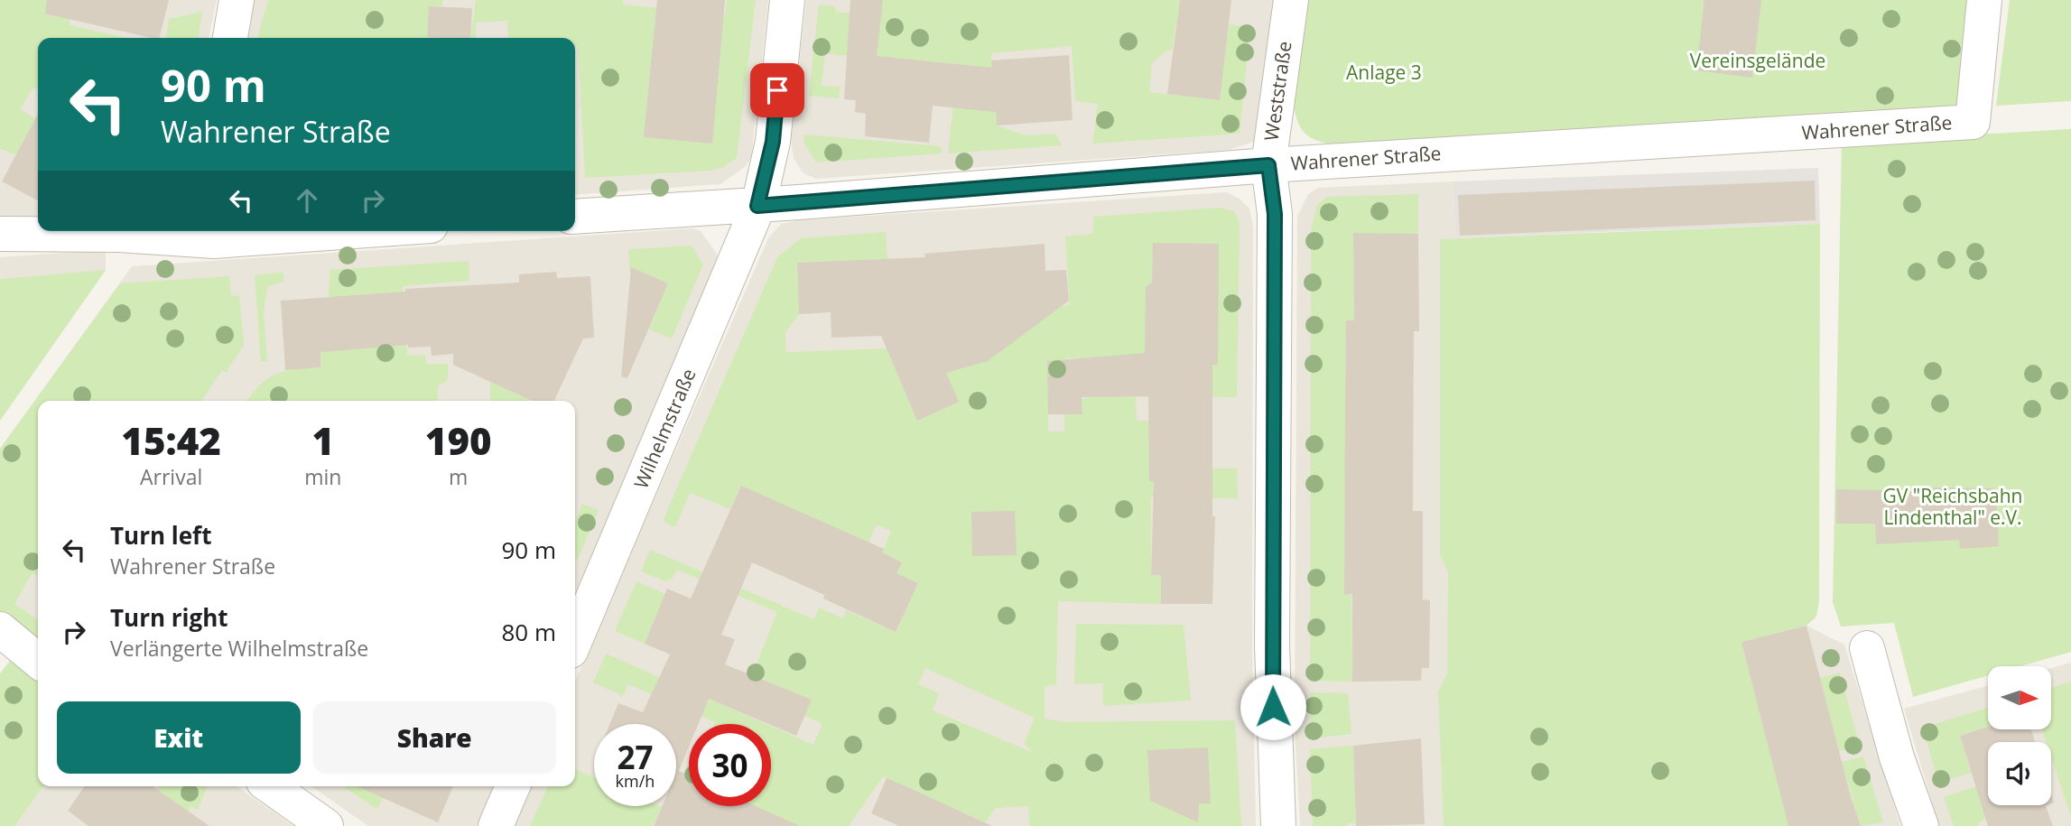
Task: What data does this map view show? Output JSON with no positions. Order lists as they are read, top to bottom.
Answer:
{
  "streets": {
    "street": ["Weststraße", "Wahrener Straße", "Wilhelmstraße"]
  },
  "crossings": [
    ["Weststraße", "Wahrener Straße"],
    ["Wahrener Straße", "Wilhelmstraße"]
  ],
  "parks": ["Vereinsgelände", "Anlage 3", "GV \"Reichsbahn Lindenthal\" e.V."],
  "north": "right",
  "page": {
    "turn": ["90 m", "Wahrener Straße"],
    "eta": [
      "15:42",
      "Arrival",
      "1",
      "min",
      "190",
      "m"
    ],
    "list": [
      {
        "name": "Turn left",
        "note": "Wahrener Straße",
        "value": "90 m"
      },
      {
        "name": "Turn right",
        "note": "Verlängerte Wilhelmstraße",
        "value": "80 m"
      }
    ],
    "buttons": ["Exit", "Share"],
    "speed": "27 km/h",
    "limit": "30"
  }
}
